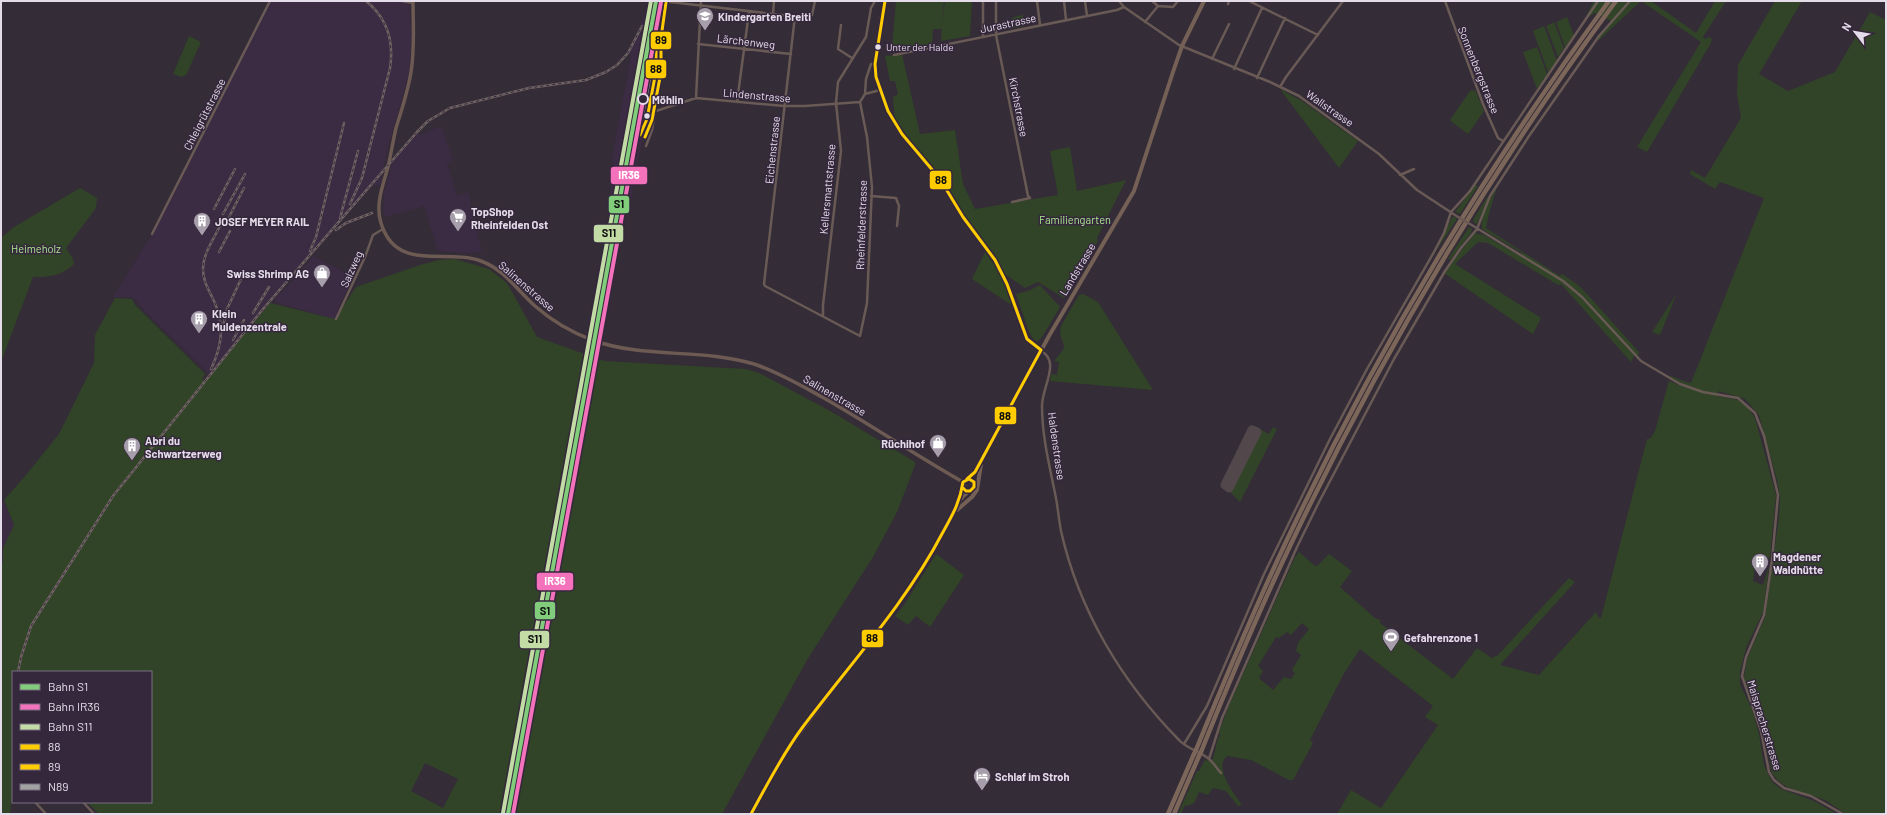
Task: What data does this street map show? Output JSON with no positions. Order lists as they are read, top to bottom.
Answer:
{
  "streets": {
    "main road": ["Landstrasse"],
    "street": [
      "Jurastrasse",
      "Lärchenweg",
      "Sonnenbergstrasse",
      "Lindenstrasse",
      "Kirchstrasse",
      "Wallstrasse",
      "Chleigrütstrasse",
      "Eichenstrasse",
      "Kellersmattstrasse",
      "Rheinfelderstrasse",
      "Salzweg",
      "Salinenstrasse",
      "Haldenstrasse",
      "Maispracherstrasse"
    ]
  },
  "crossings": [
    ["Jurastrasse", "Kirchstrasse"],
    ["Jurastrasse", "Wallstrasse"],
    ["Lärchenweg", "Eichenstrasse"],
    ["Lindenstrasse", "Eichenstrasse"],
    ["Lindenstrasse", "Kellersmattstrasse"],
    ["Lindenstrasse", "Rheinfelderstrasse"],
    ["Wallstrasse", "Landstrasse"],
    ["Wallstrasse", "Maispracherstrasse"],
    ["Eichenstrasse", "Kellersmattstrasse"],
    ["Eichenstrasse", "Rheinfelderstrasse"],
    ["Kellersmattstrasse", "Rheinfelderstrasse"],
    ["Salzweg", "Salinenstrasse"],
    ["Landstrasse", "Salinenstrasse"],
    ["Landstrasse", "Haldenstrasse"]
  ],
  "parks": ["Familiengarten", "Heimeholz"],
  "places": {
    "school or university": ["Kindergarten Breiti"],
    "other": ["Unter der Halde", "Möhlin"],
    "supermarket": ["TopShop Rheinfelden Ost"],
    "building": [
      "JOSEF MEYER RAIL",
      "Klein Muldenzentrale",
      "Abri du Schwartzerweg",
      "Magdener Waldhütte"
    ],
    "shop": ["Swiss Shrimp AG", "Rüchihof"],
    "sports": ["Gefahrenzone 1"],
    "hotel": ["Schlaf im Stroh"]
  },
  "lines": [
    "rail line S1",
    "rail line S11",
    "transit line 88",
    "transit line N89",
    "rail line IR36",
    "transit line 89"
  ],
  "legend": [
    "Bahn S1",
    "Bahn IR36",
    "Bahn S11",
    "88",
    "89",
    "N89"
  ],
  "north": "top left"
}
